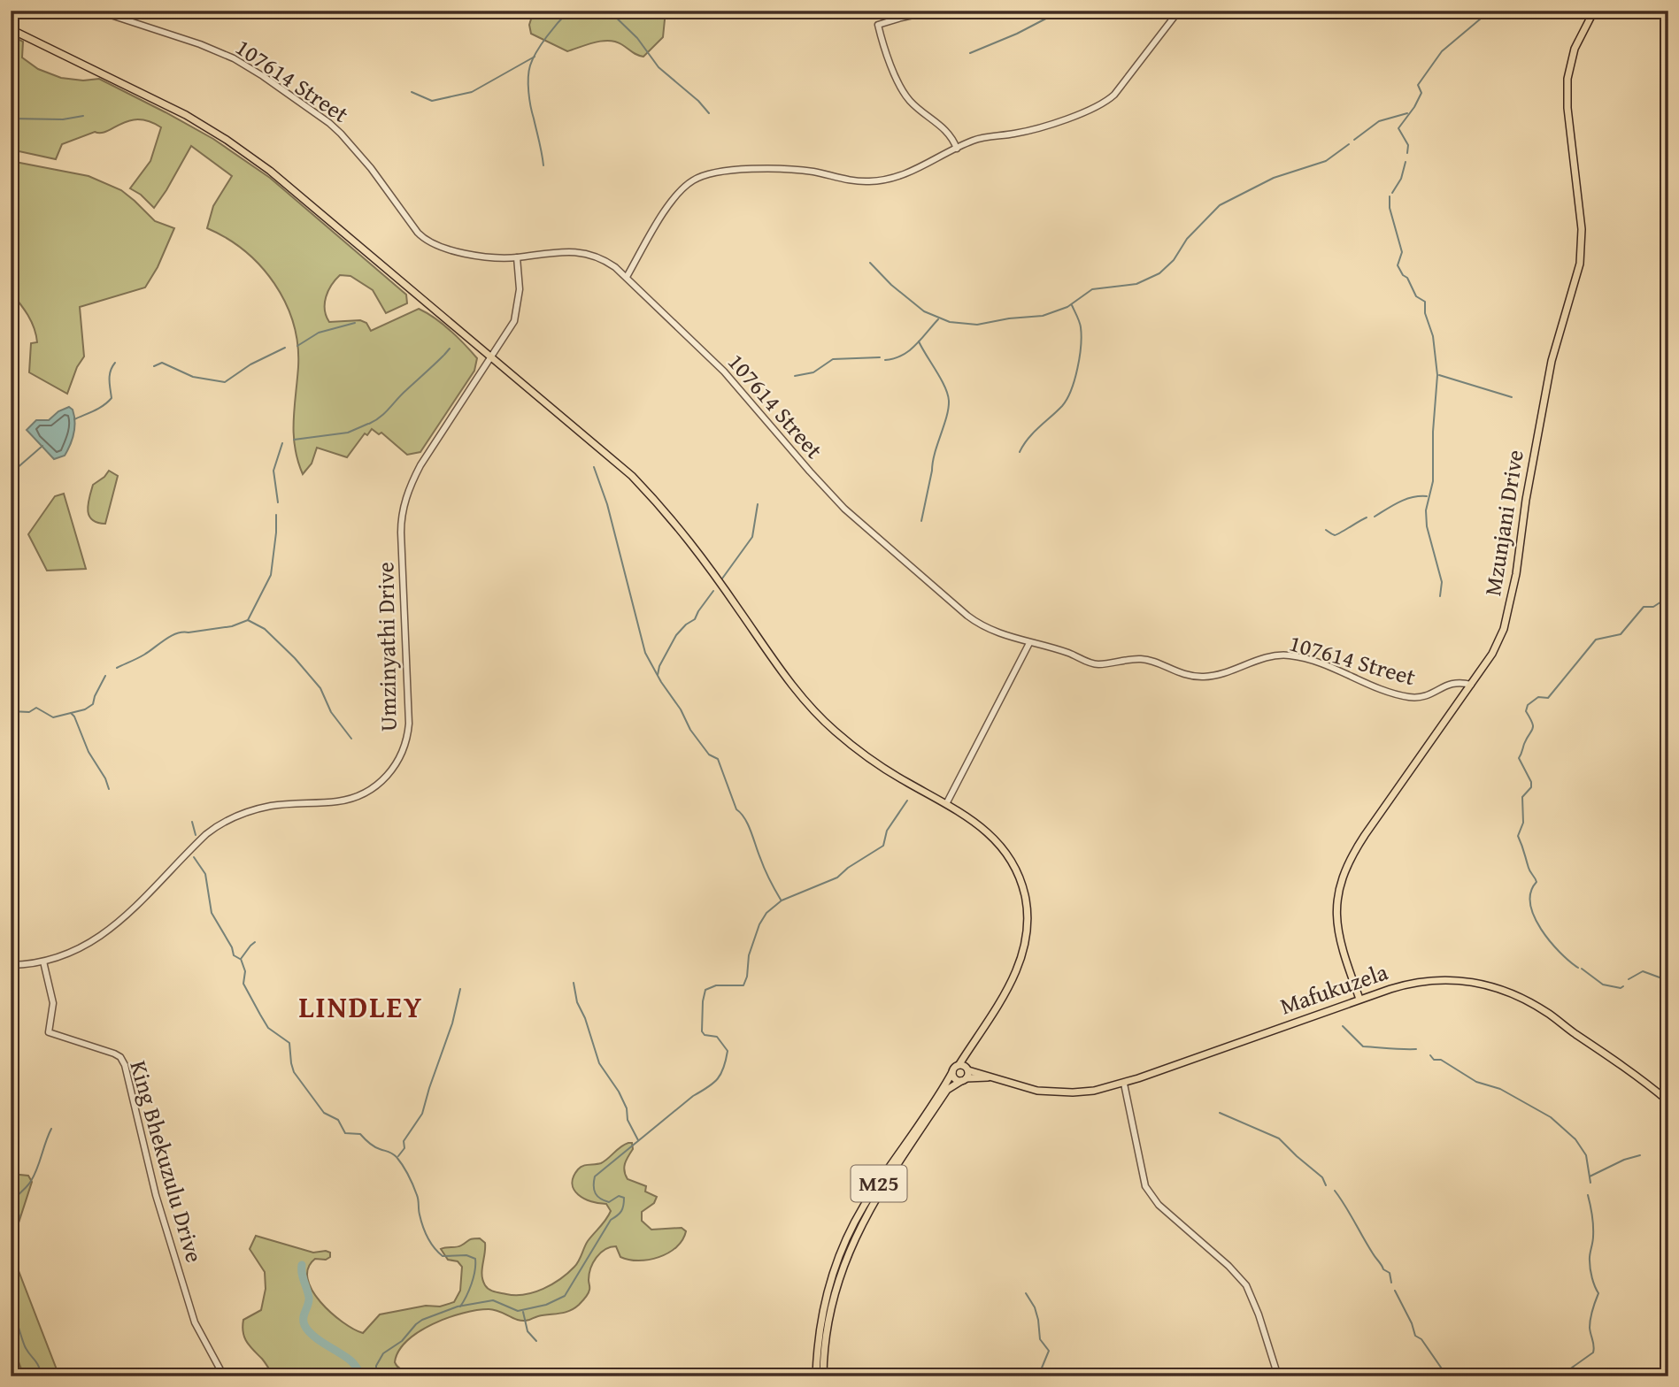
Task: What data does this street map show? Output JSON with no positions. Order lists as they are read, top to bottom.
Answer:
{
  "streets": {
    "main road": ["Mzunjani Drive", "Mafukuzela", "M25"],
    "street": ["107614 Street", "Umzinyathi Drive", "King Bhekuzulu Drive"]
  },
  "crossings": [
    ["107614 Street", "Mzunjani Drive"],
    ["107614 Street", "Umzinyathi Drive"],
    ["Mzunjani Drive", "Mafukuzela"],
    ["Umzinyathi Drive", "King Bhekuzulu Drive"],
    ["Umzinyathi Drive", "M25"]
  ],
  "districts": ["LINDLEY"]
}
